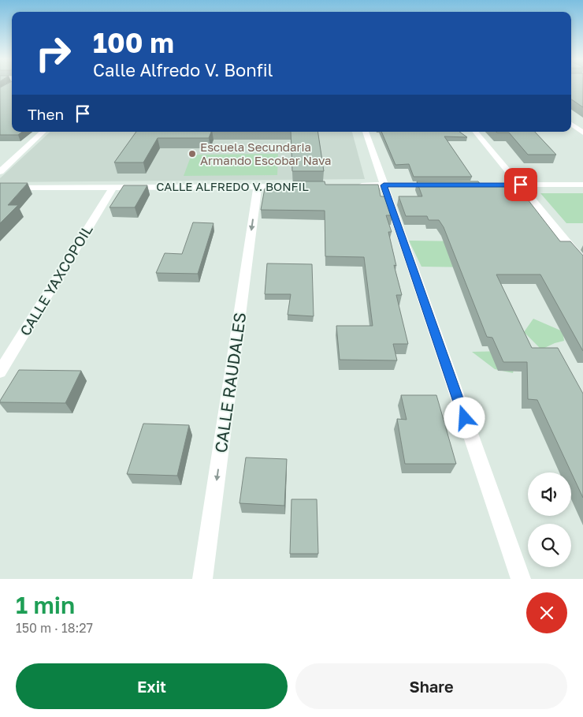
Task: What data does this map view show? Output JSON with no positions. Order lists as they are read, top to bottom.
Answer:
{
  "streets": {
    "street": ["CALLE ALFREDO V. BONFIL", "CALLE YAXCOPOIL", "CALLE RAUDALES"]
  },
  "crossings": [
    ["CALLE ALFREDO V. BONFIL", "CALLE YAXCOPOIL"],
    ["CALLE ALFREDO V. BONFIL", "CALLE RAUDALES"]
  ],
  "one_way": ["CALLE RAUDALES"],
  "places": ["Escuela Secundaria Armando Escobar Nava"],
  "page": {
    "turn": ["100 m", "Calle Alfredo V. Bonfil"],
    "then": "Then",
    "heading": ["1 min", "150 m · 18:27"],
    "buttons": ["Exit", "Share"]
  }
}
